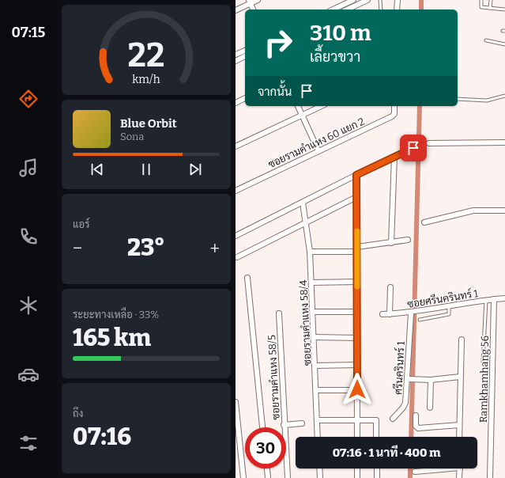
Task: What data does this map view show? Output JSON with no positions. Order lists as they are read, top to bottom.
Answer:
{
  "streets": {
    "street": [
      "ซอยรามคำแหง 60 แยก 2",
      "ซอยศรีนครินทร์ 1",
      "ซอยรามคำแหง 58/4",
      "ศรีนครินทร์ 1",
      "ซอยรามคำแหง 58/5",
      "Ramkhamhang 56"
    ]
  },
  "crossings": [
    ["ซอยศรีนครินทร์ 1", "ศรีนครินทร์ 1"],
    ["ซอยศรีนครินทร์ 1", "Ramkhamhang 56"]
  ],
  "page": {
    "tabs": "07:15",
    "turn": ["310 m", "เลี้ยวขวา"],
    "then": "จากนั้น",
    "song": ["Blue Orbit", "Sona"],
    "tile": [
      "แอร์",
      ["ระยะทางเหลือ · 33%", "165 km"],
      ["ถึง", "07:16"]
    ],
    "heat": ["−", "23°", "+"],
    "limit": "30",
    "trip": "07:16 · 1 นาที · 400 m",
    "gauge": ["22", "km/h"]
  }
}
